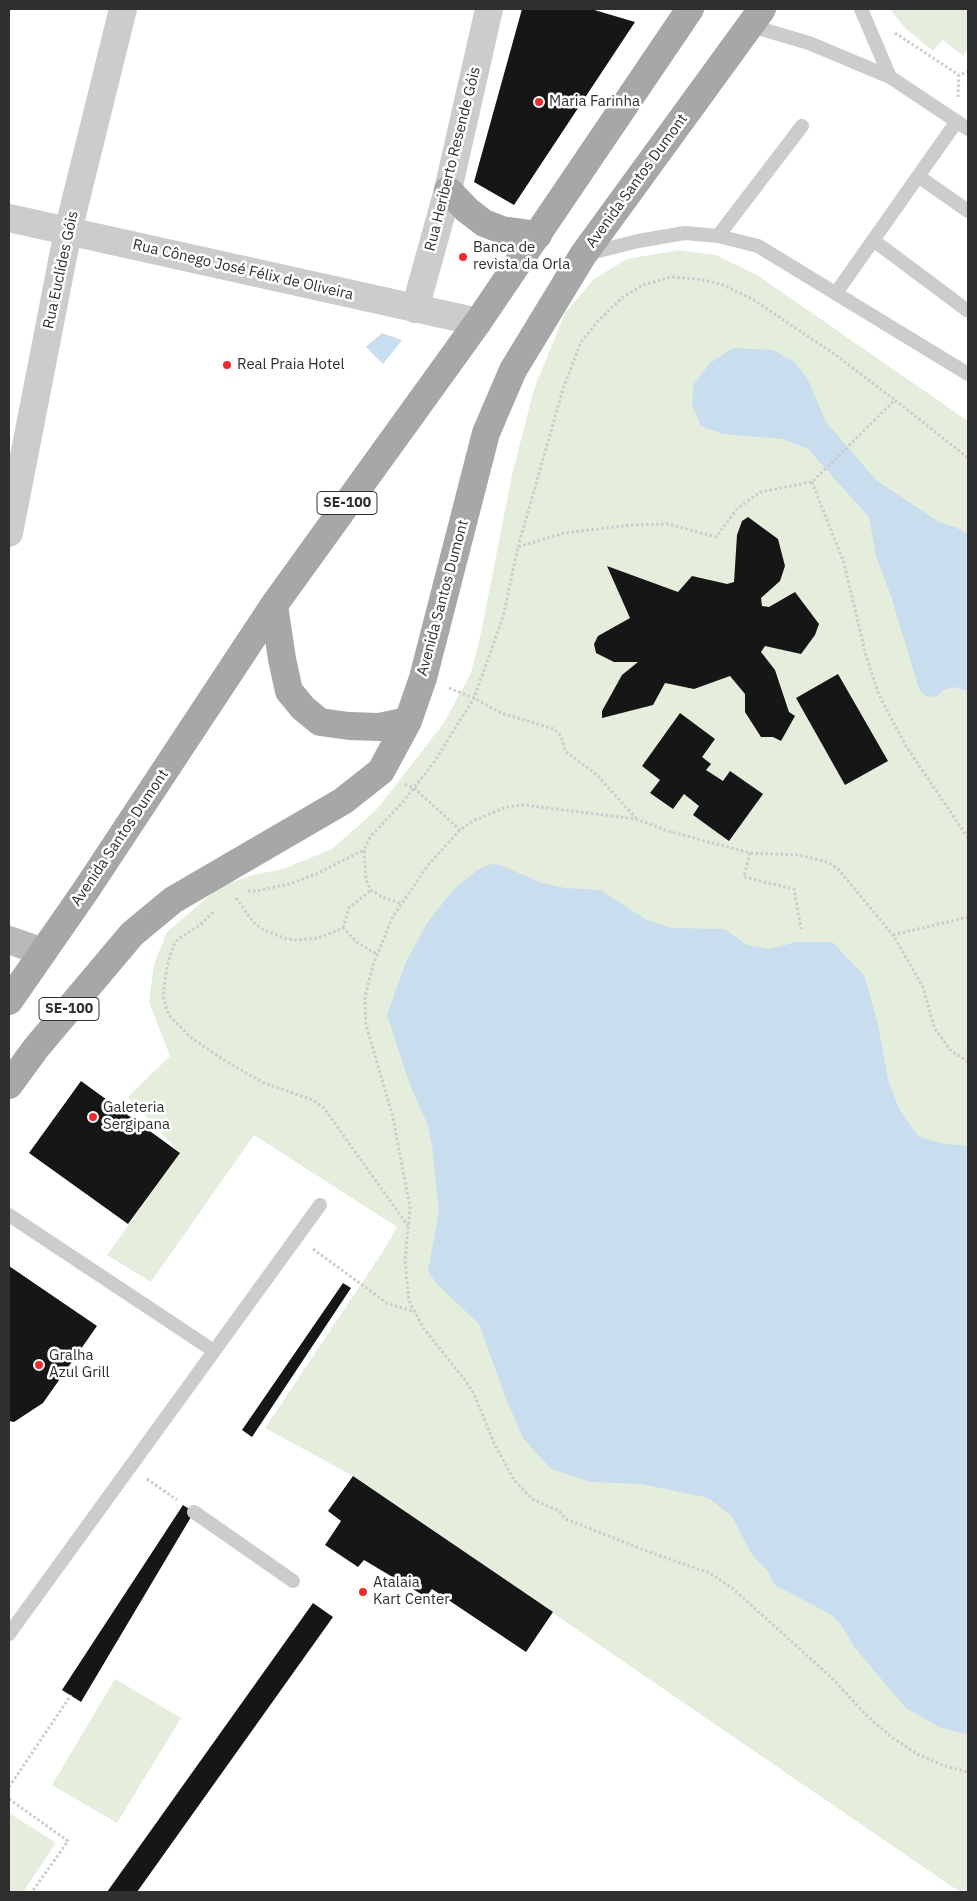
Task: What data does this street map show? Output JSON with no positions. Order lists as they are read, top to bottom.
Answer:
{
  "streets": {
    "main road": ["Avenida Santos Dumont", "SE-100"],
    "street": ["Rua Heriberto Resende Góis", "Rua Euclídes Góis", "Rua Cônego José Félix de Oliveira"]
  },
  "crossings": [
    ["Rua Heriberto Resende Góis", "Rua Cônego José Félix de Oliveira"],
    ["Avenida Santos Dumont", "Rua Cônego José Félix de Oliveira"],
    ["Rua Euclídes Góis", "Rua Cônego José Félix de Oliveira"]
  ],
  "places": [
    "Maria Farinha",
    "Banca de revista da Orla",
    "Real Praia Hotel",
    "Galeteria Sergipana",
    "Gralha Azul Grill",
    "Atalaia Kart Center"
  ]
}
